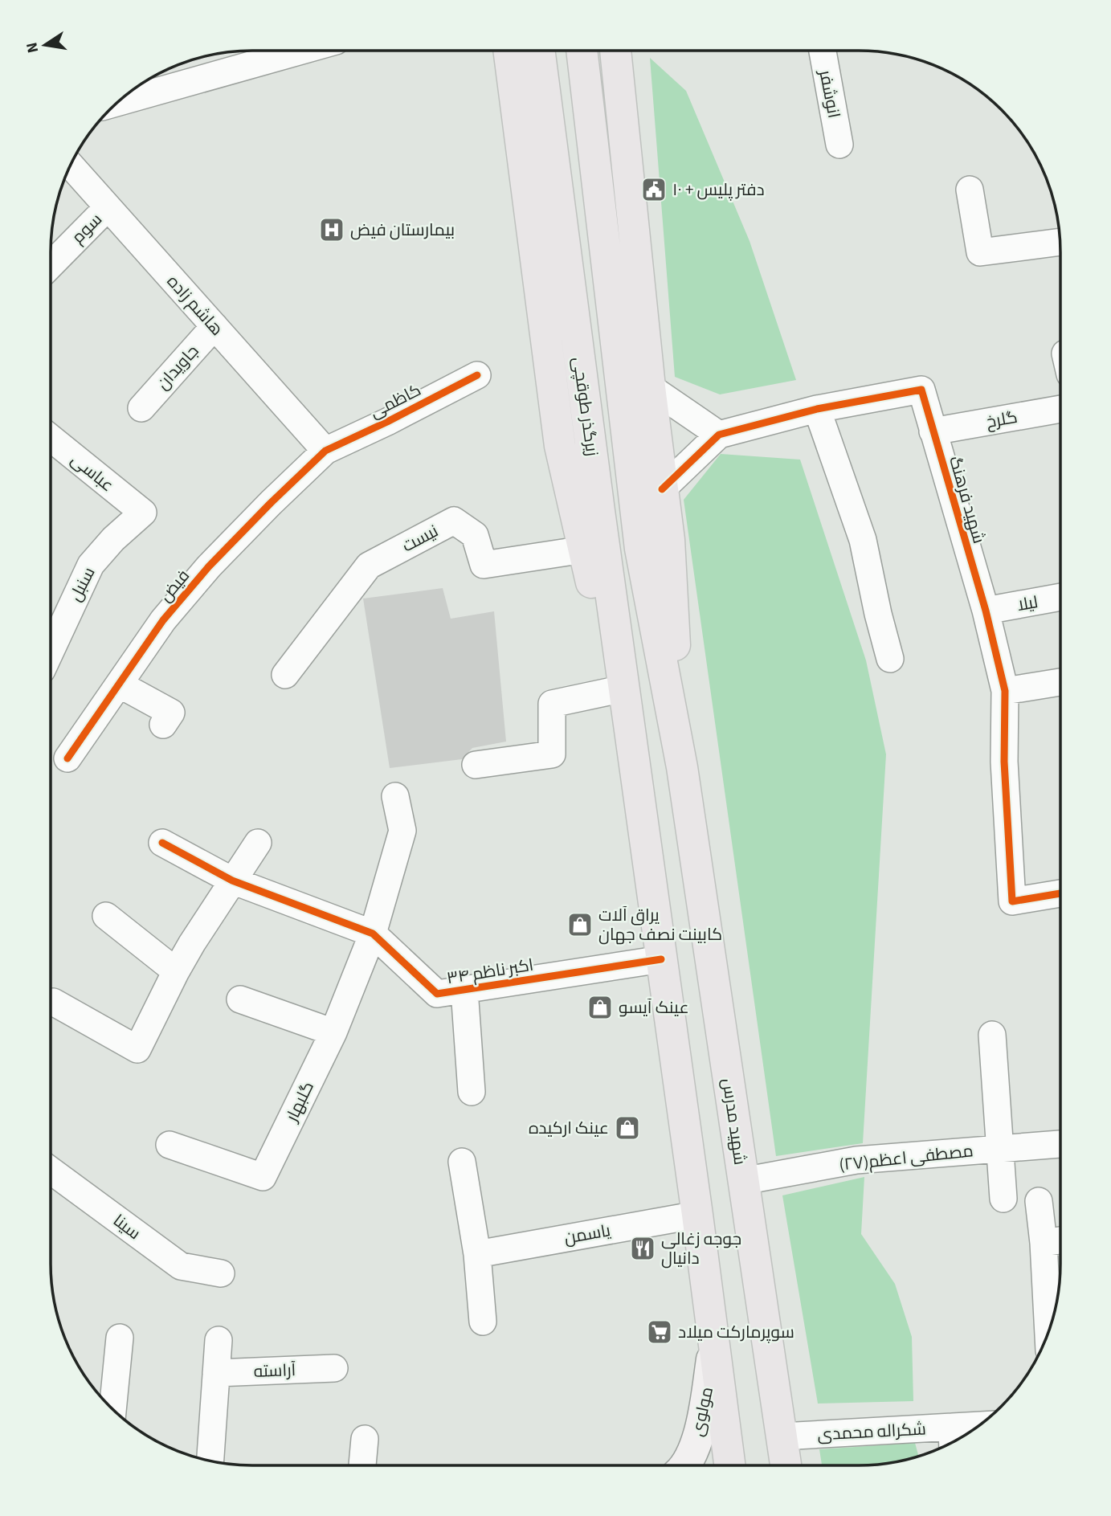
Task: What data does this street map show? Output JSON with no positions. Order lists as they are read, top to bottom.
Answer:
{
  "streets": {
    "main road": ["زیرگذر طوقچی", "شهید مدرس", "مولوی"],
    "street": [
      "انوشفر",
      "سوم",
      "هاشم زاده",
      "جاویدان",
      "کاظمی",
      "گلرخ",
      "عباسی",
      "شهید فرهنگ",
      "نیست",
      "سنبل",
      "فیض",
      "لیلا",
      "۳۴ اکبر ناظم",
      "گلبهار",
      "مصطفی اعظم(۲۷)",
      "سینا",
      "یاسمن",
      "آراسته",
      "شکراله محمدی"
    ]
  },
  "crossings": [
    ["سوم", "هاشم زاده"],
    ["هاشم زاده", "جاویدان"],
    ["هاشم زاده", "کاظمی"],
    ["هاشم زاده", "فیض"],
    ["کاظمی", "فیض"],
    ["گلرخ", "شهید فرهنگ"],
    ["عباسی", "سنبل"],
    ["شهید فرهنگ", "لیلا"],
    ["۳۴ اکبر ناظم", "گلبهار"],
    ["شهید مدرس", "مصطفی اعظم(۲۷)"],
    ["شهید مدرس", "شکراله محمدی"]
  ],
  "places": {
    "public building": ["دفتر پلیس + ۱۰"],
    "hospital": ["بیمارستان فیض"],
    "shop": ["یراق آلات کابینت نصف جهان", "عینک آیسو", "عینک ارکیده"],
    "restaurant": ["جوجه زغالی دانیال"],
    "supermarket": ["سوپرمارکت میلاد"]
  },
  "north": "left"
}
